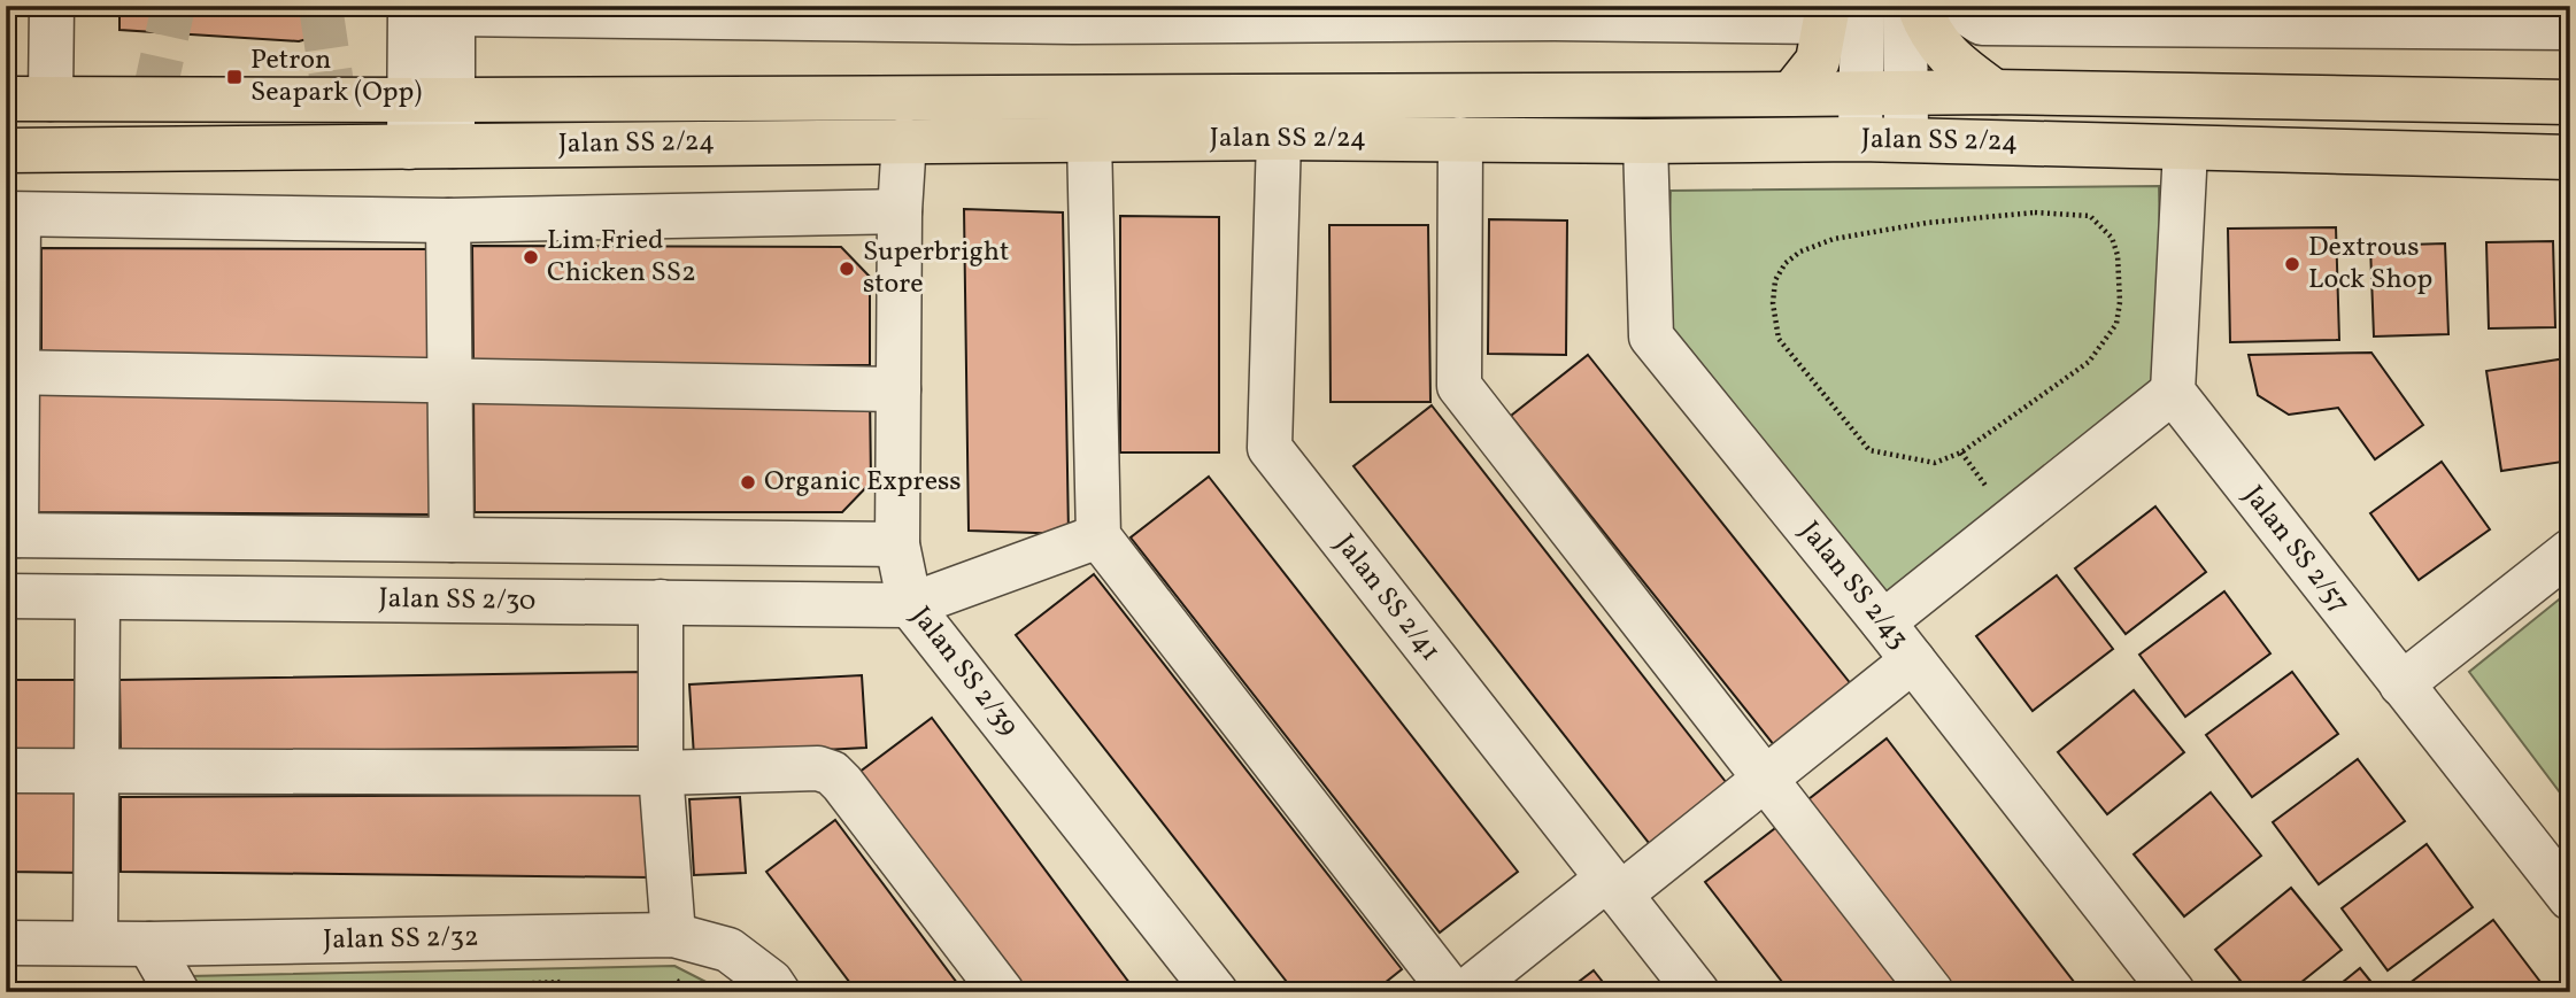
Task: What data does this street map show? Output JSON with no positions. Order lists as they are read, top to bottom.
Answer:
{
  "streets": {
    "main road": ["Jalan SS 2/24"],
    "street": [
      "Jalan SS 2/57",
      "Jalan SS 2/43",
      "Jalan SS 2/41",
      "Jalan SS 2/30",
      "Jalan SS 2/39",
      "Jalan SS 2/32"
    ]
  },
  "crossings": [
    ["Jalan SS 2/24", "Jalan SS 2/43"],
    ["Jalan SS 2/24", "Jalan SS 2/41"],
    ["Jalan SS 2/24", "Jalan SS 2/39"],
    ["Jalan SS 2/30", "Jalan SS 2/39"]
  ],
  "places": {
    "transit": ["Petron Seapark (Opp)"],
    "other": [
      "Lim Fried Chicken SS2",
      "Dextrous Lock Shop",
      "Superbright store",
      "Organic Express"
    ]
  }
}
